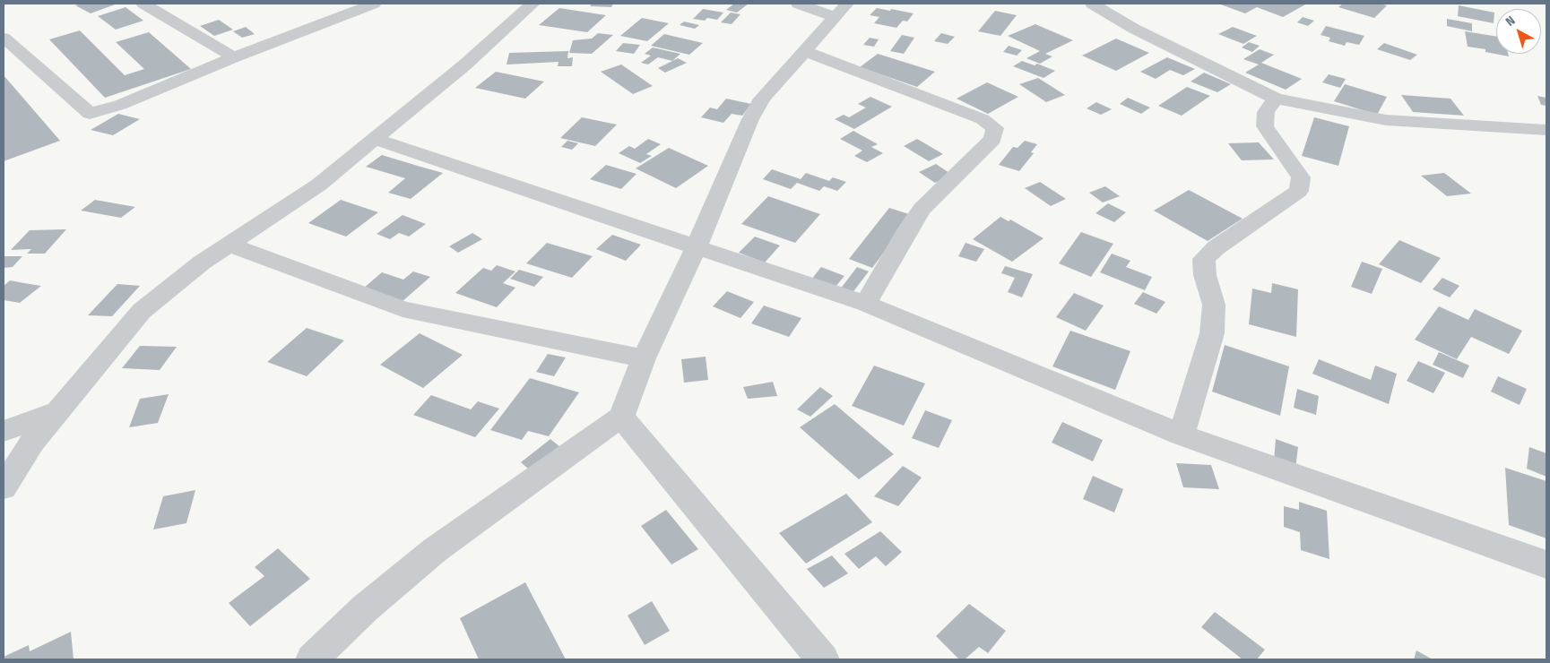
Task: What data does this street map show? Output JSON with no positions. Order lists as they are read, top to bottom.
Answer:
{
  "north": "top left"
}
